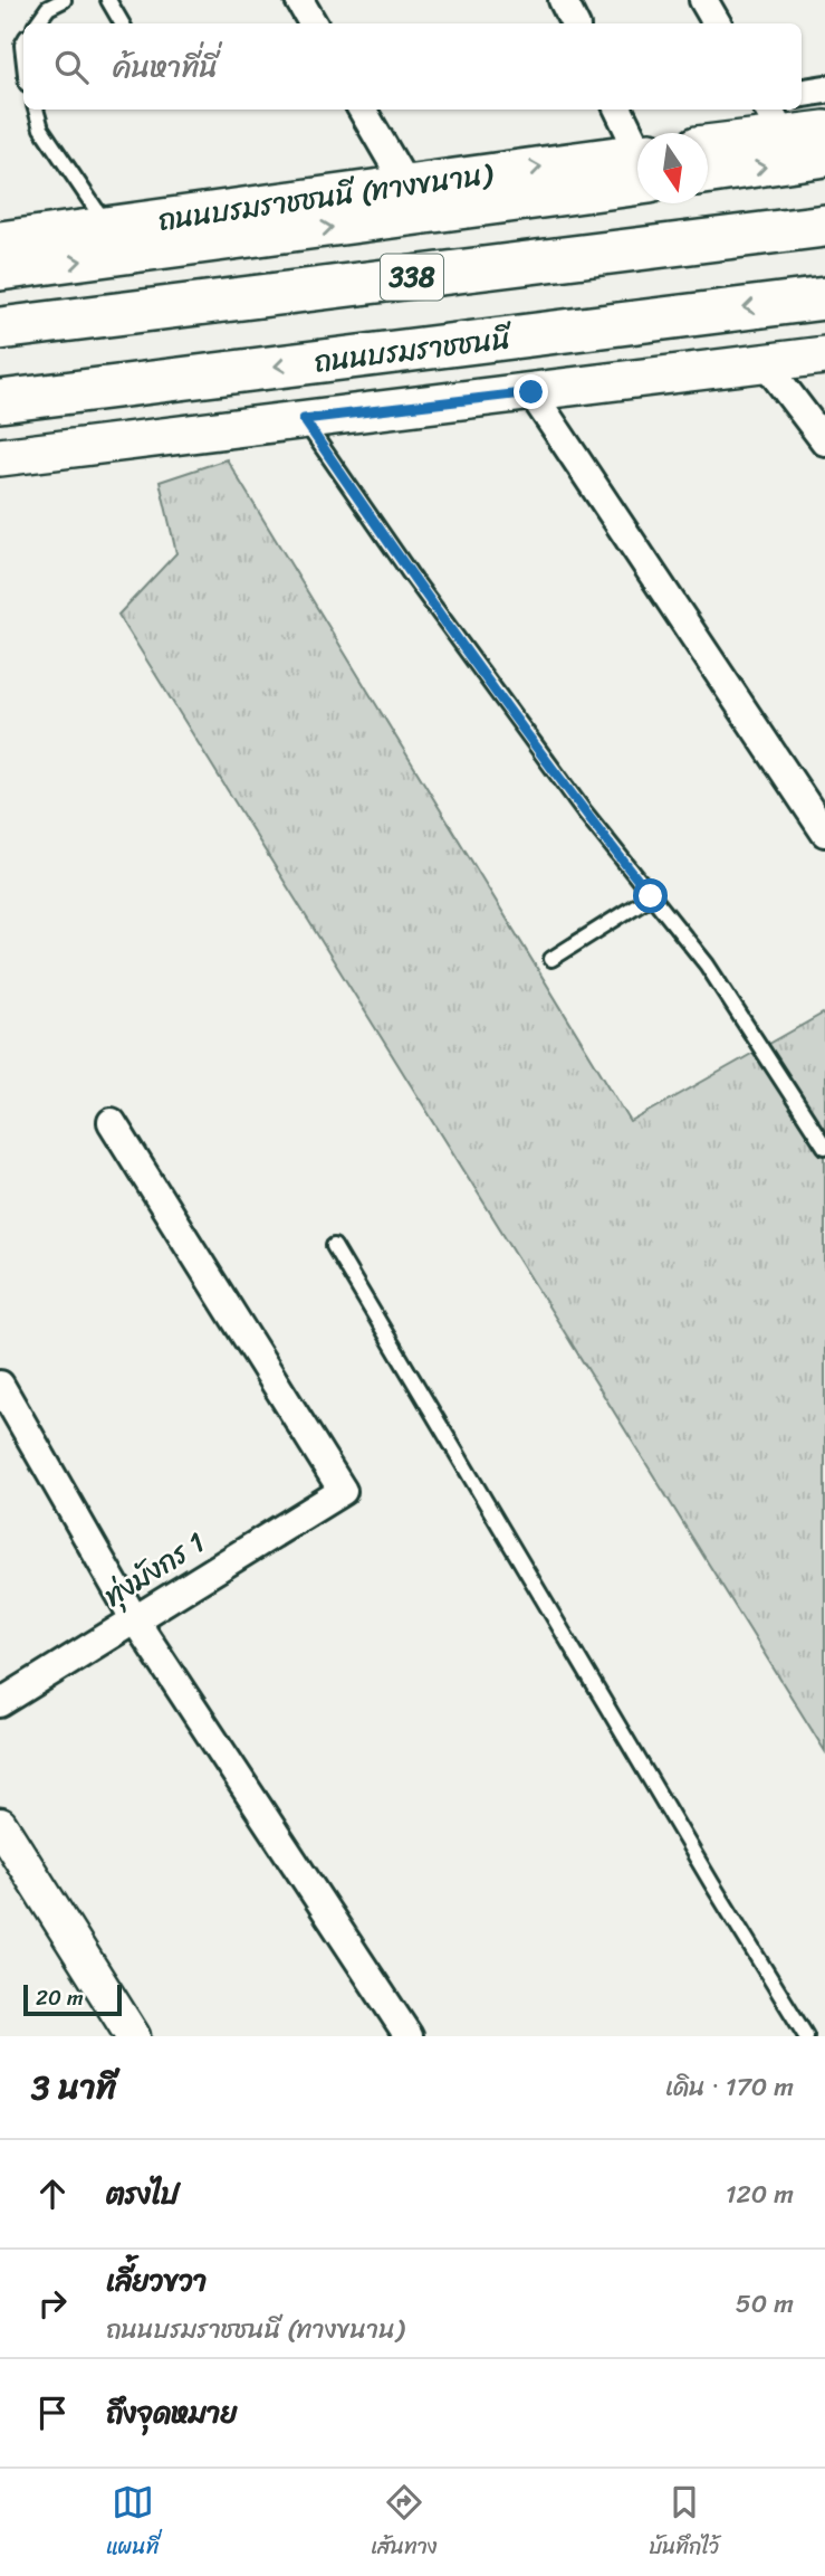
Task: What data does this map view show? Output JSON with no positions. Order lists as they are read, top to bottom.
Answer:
{
  "streets": {
    "main road": ["ถนนบรมราชชนนี (ทางขนาน)", "338", "ถนนบรมราชชนนี"],
    "street": ["ทุ่งมังกร 1"]
  },
  "scale_bar": "20 m",
  "north": "bottom",
  "page": {
    "search": "ค้นหาที่นี่",
    "scale": "20 m",
    "heading": ["3 นาที", "เดิน · 170 m"],
    "list": [
      ["ตรงไป", "120 m"],
      ["เลี้ยวขวา", "ถนนบรมราชชนนี (ทางขนาน)", "50 m"],
      "ถึงจุดหมาย"
    ],
    "nav": ["แผนที่", "เส้นทาง", "บันทึกไว้"]
  }
}
